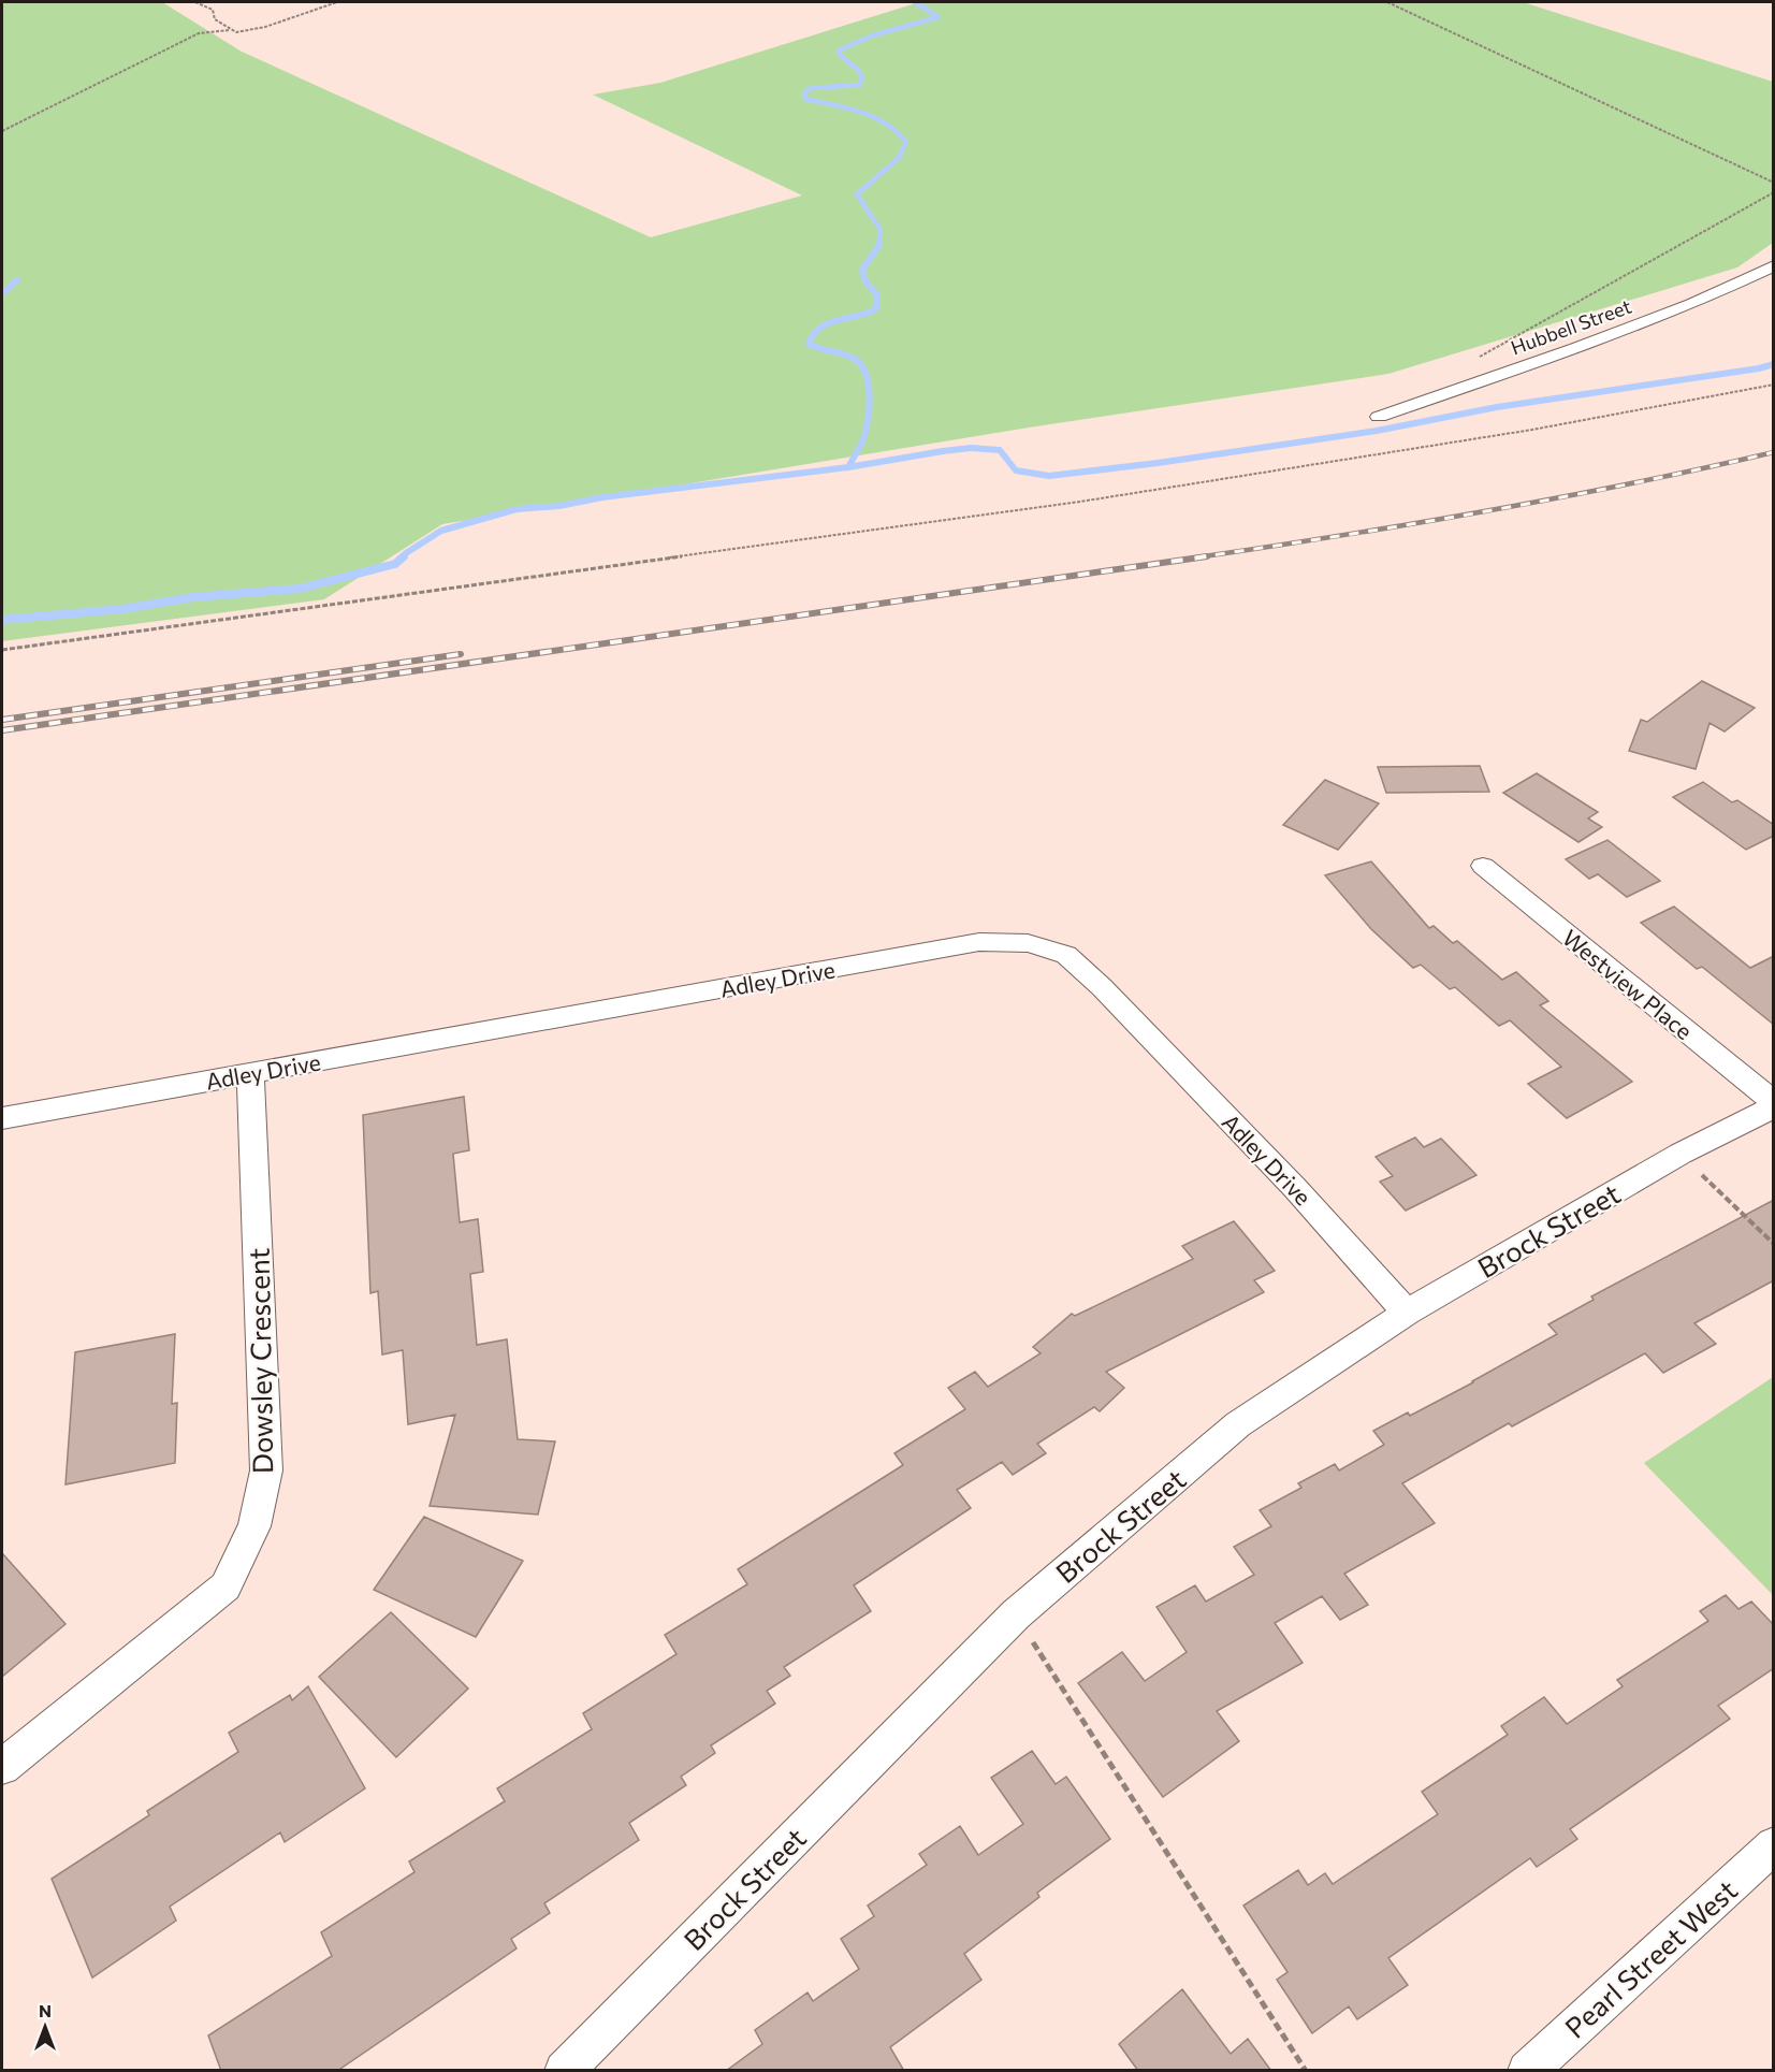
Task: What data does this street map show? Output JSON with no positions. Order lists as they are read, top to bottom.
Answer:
{
  "streets": {
    "street": [
      "Hubbell Street",
      "Adley Drive",
      "Westview Place",
      "Brock Street",
      "Dowsley Crescent",
      "Pearl Street West"
    ]
  },
  "crossings": [
    ["Adley Drive", "Brock Street"],
    ["Adley Drive", "Dowsley Crescent"],
    ["Westview Place", "Brock Street"]
  ],
  "north": "top"
}
